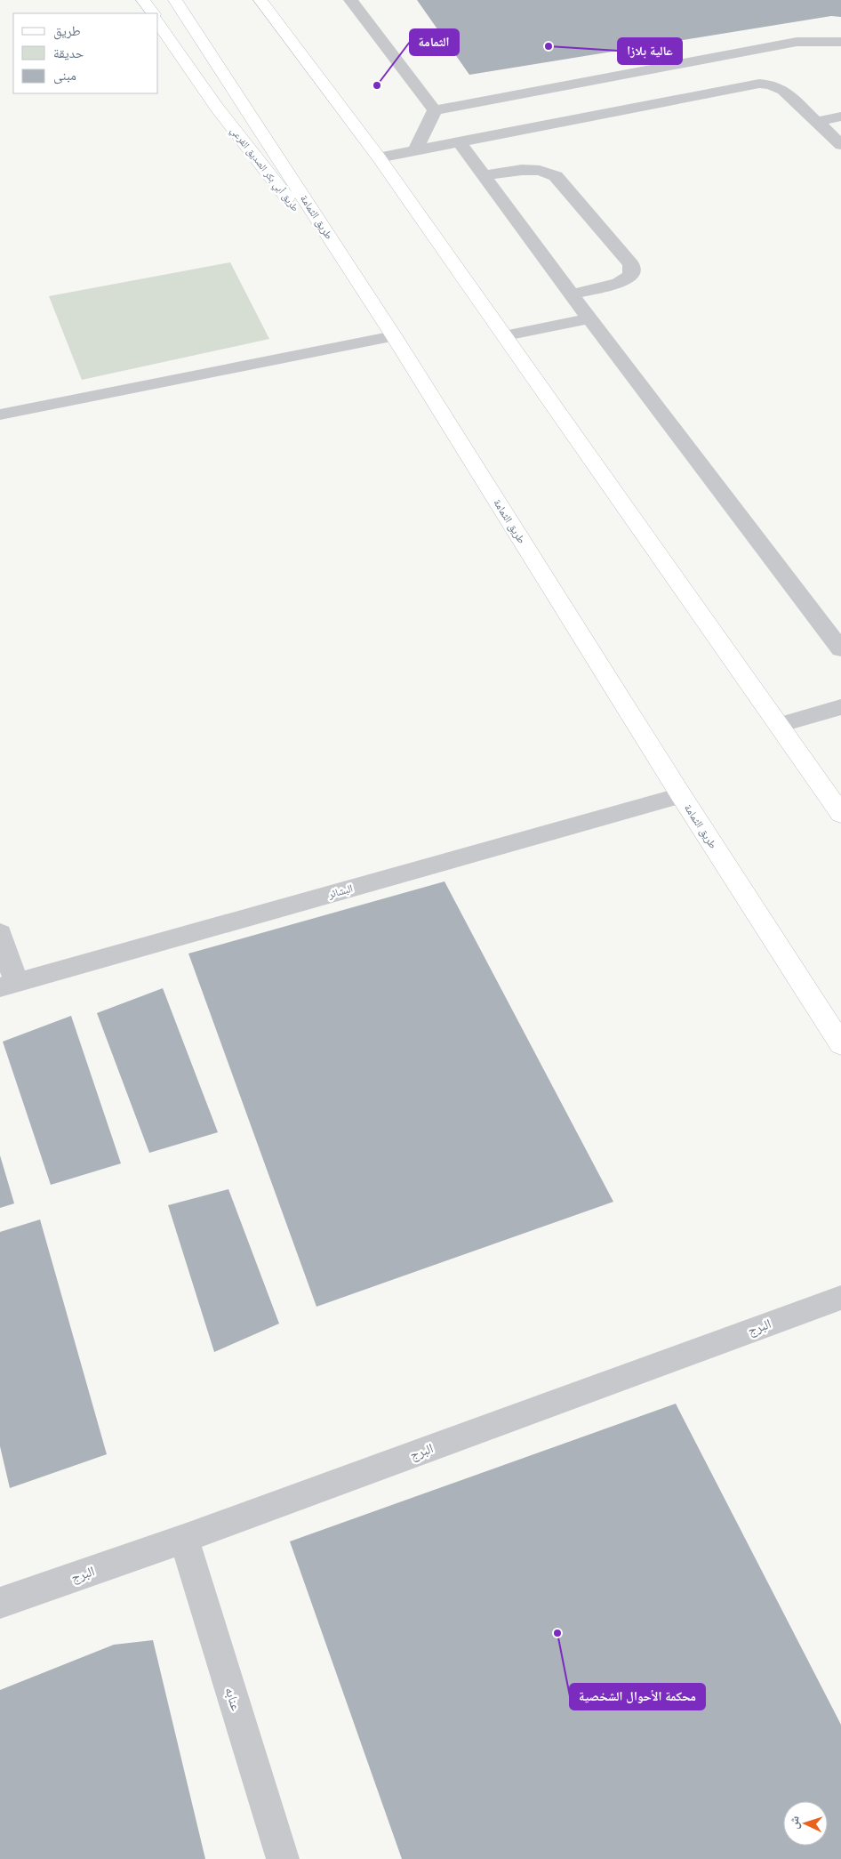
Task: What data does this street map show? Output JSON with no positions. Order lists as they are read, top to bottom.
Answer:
{
  "streets": {
    "main road": ["طريق أبي بكر الصديق الفرعي", "طريق الثمامة"],
    "street": ["البشائر", "البرج", "عنابه"]
  },
  "crossings": [
    ["طريق أبي بكر الصديق الفرعي", "طريق الثمامة"],
    ["طريق الثمامة", "البشائر"],
    ["البرج", "عنابه"]
  ],
  "places": ["عالية بلازا", "الثمامة", "محكمة الأحوال الشخصية"],
  "legend": ["طريق", "حديقة", "مبنى"],
  "north": "left"
}
